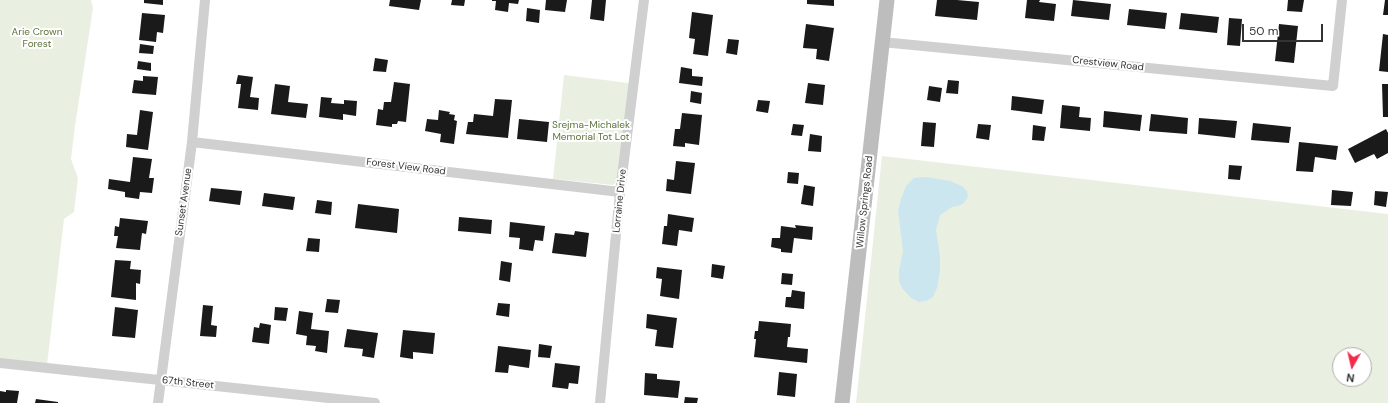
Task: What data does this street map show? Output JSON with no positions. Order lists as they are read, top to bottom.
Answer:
{
  "streets": {
    "main road": ["Willow Springs Road"],
    "street": [
      "Crestview Road",
      "Forest View Road",
      "Lorraine Drive",
      "Sunset Avenue",
      "67th Street"
    ]
  },
  "crossings": [
    ["Crestview Road", "Willow Springs Road"],
    ["Forest View Road", "Lorraine Drive"],
    ["Forest View Road", "Sunset Avenue"],
    ["Sunset Avenue", "67th Street"]
  ],
  "parks": ["Arie Crown Forest", "Srejma-Michalek Memorial Tot Lot"],
  "scale_bar": "50 m",
  "north": "bottom"
}
